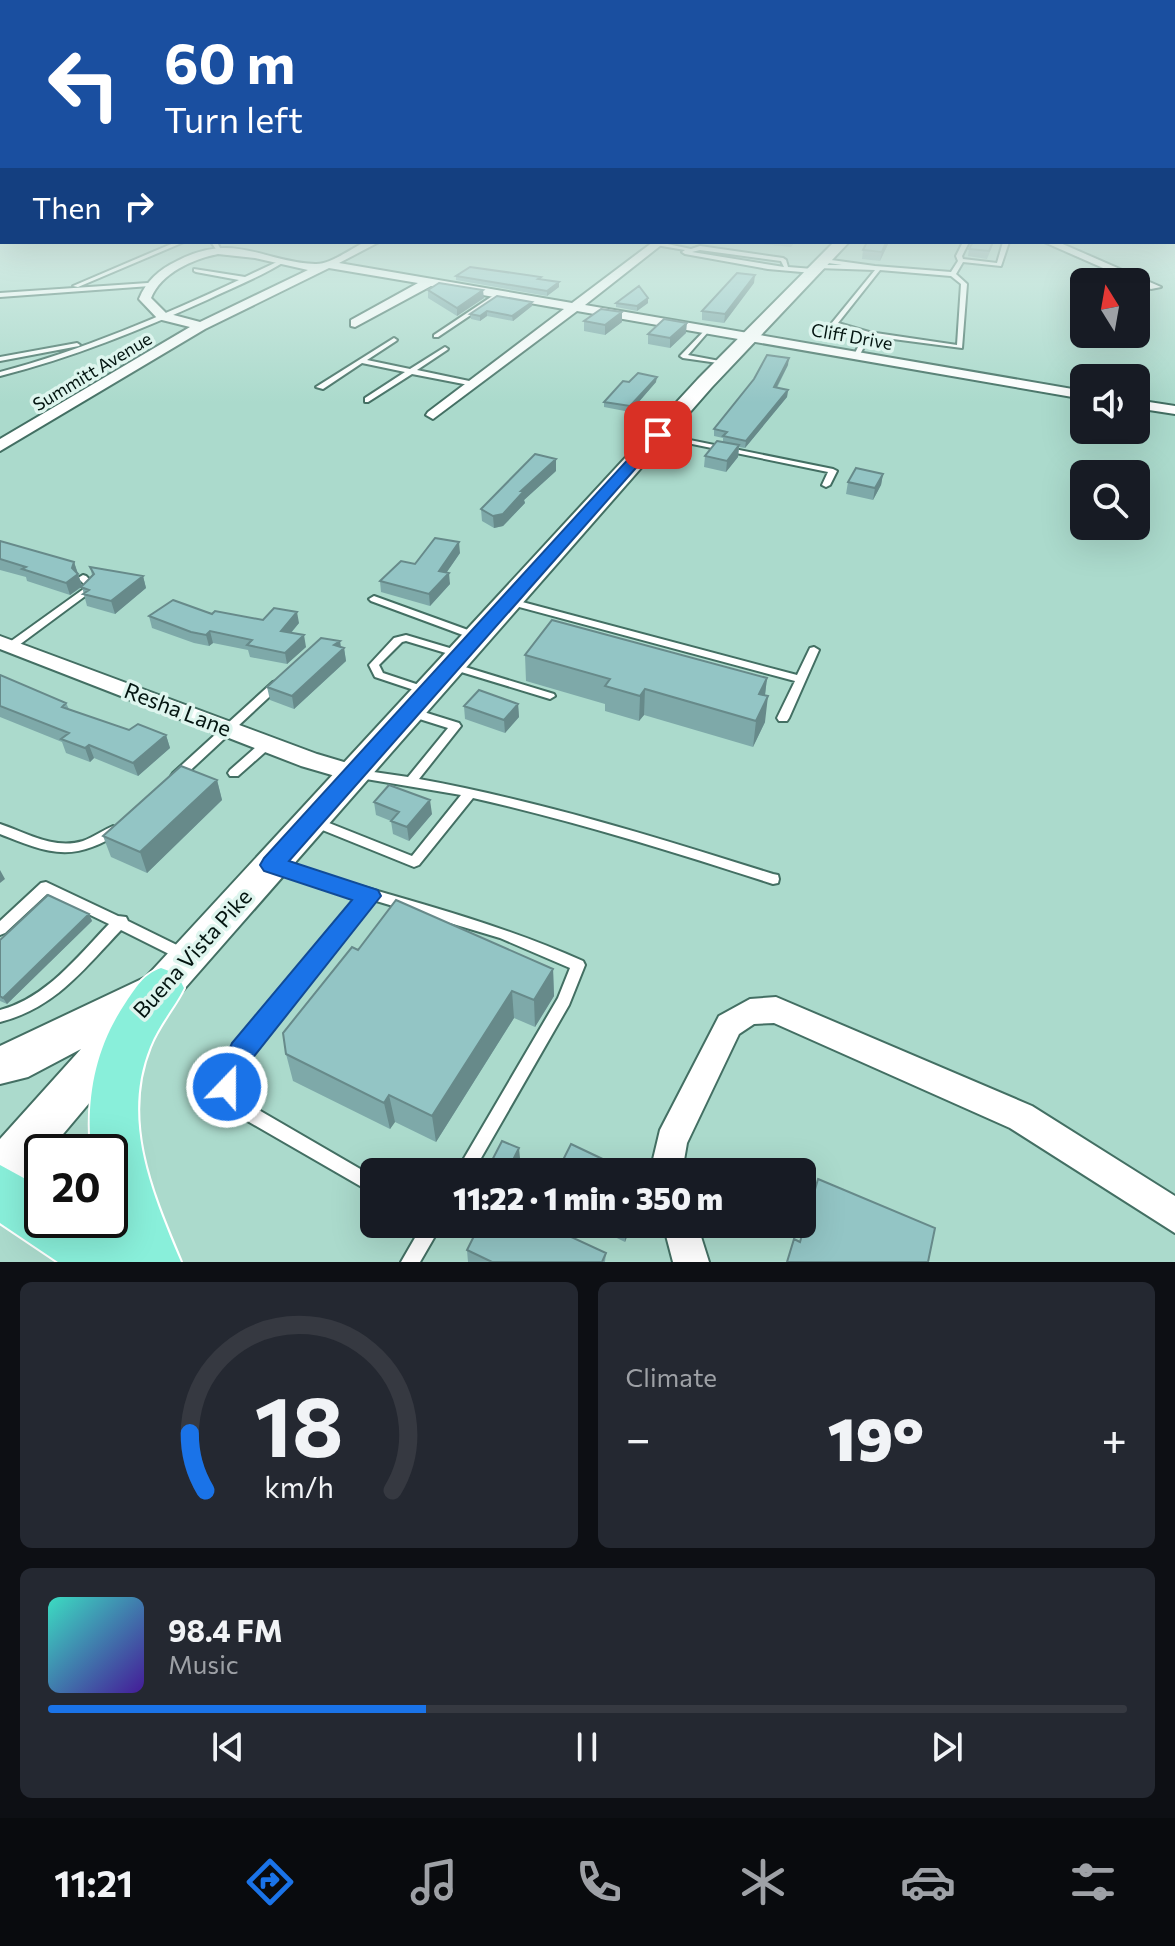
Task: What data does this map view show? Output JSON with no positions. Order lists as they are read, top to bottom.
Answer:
{
  "streets": {
    "main road": ["Buena Vista Pike"],
    "street": ["Cliff Drive", "Summitt Avenue", "Resha Lane"]
  },
  "crossings": [
    ["Cliff Drive", "Buena Vista Pike"],
    ["Resha Lane", "Buena Vista Pike"]
  ],
  "north": "top",
  "page": {
    "turn": ["60 m", "Turn left"],
    "then": "Then",
    "limit": "20",
    "trip": "11:22 · 1 min · 350 m",
    "tile": "Climate",
    "heat": ["−", "19°", "+"],
    "song": ["98.4 FM", "Music"],
    "tabs": "11:21",
    "gauge": ["18", "km/h"]
  }
}
